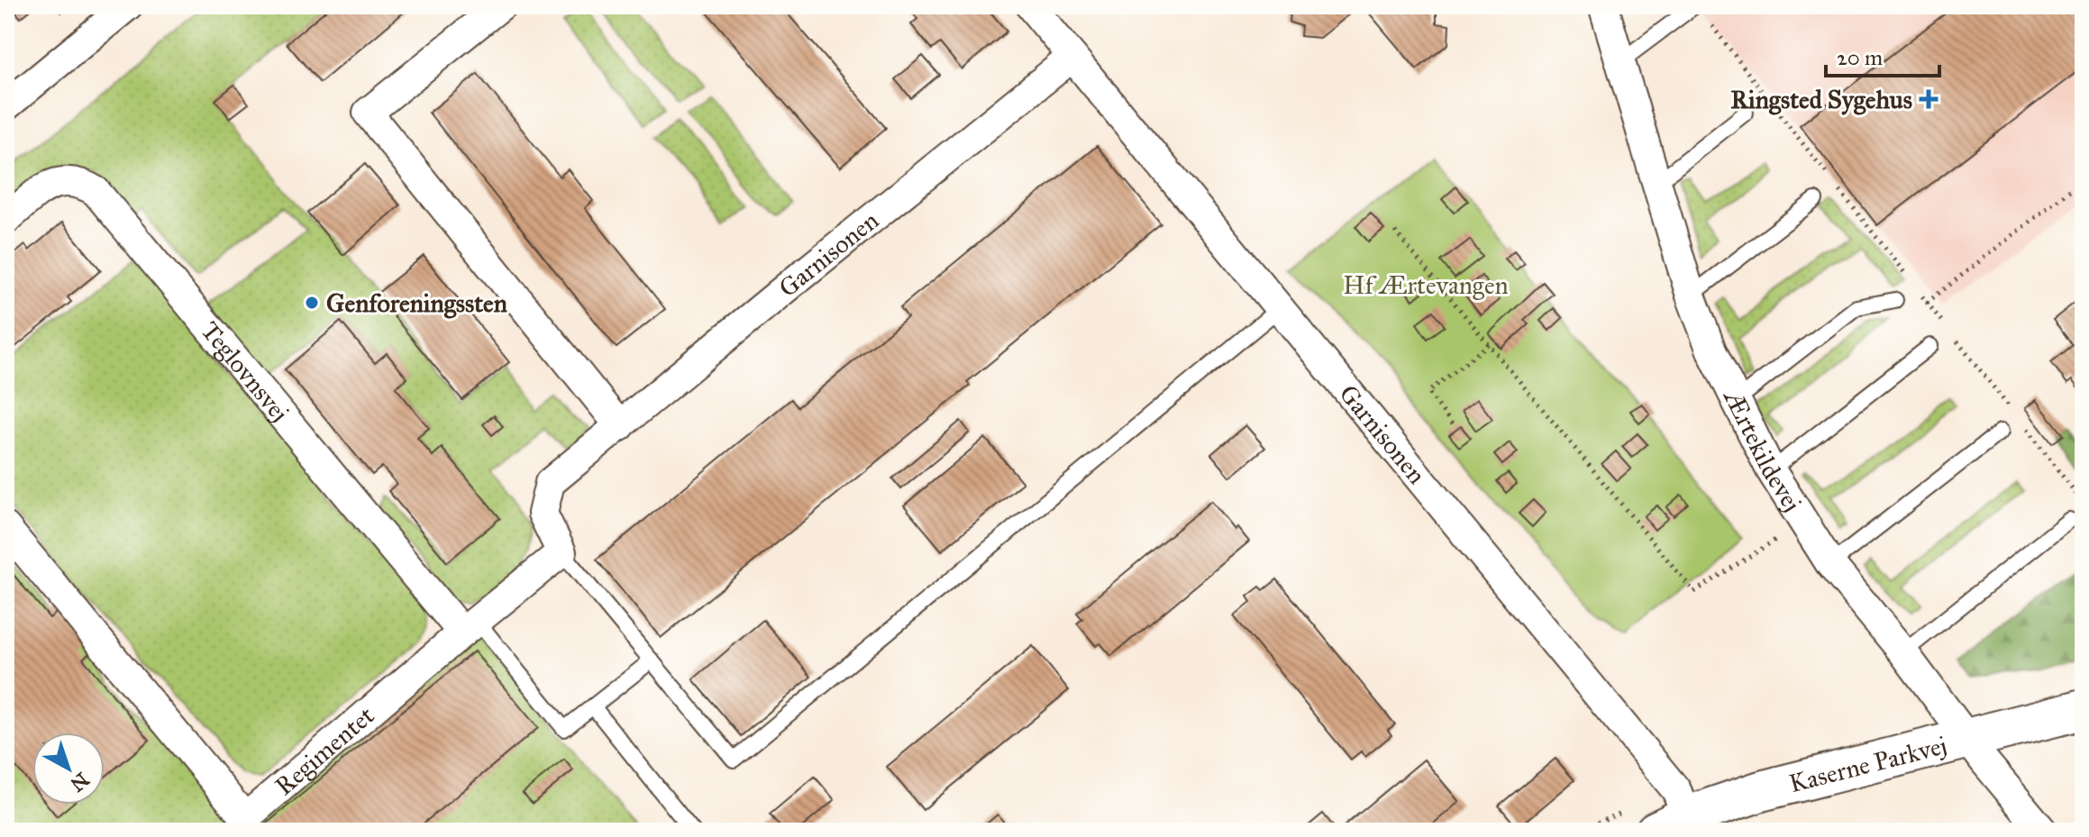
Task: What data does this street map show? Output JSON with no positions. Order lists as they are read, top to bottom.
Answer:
{
  "streets": {
    "street": [
      "Garnisonen",
      "Teglovnsvej",
      "Ærtekildevej",
      "Regimentet",
      "Kaserne Parkvej"
    ]
  },
  "crossings": [
    ["Garnisonen", "Regimentet"],
    ["Garnisonen", "Kaserne Parkvej"],
    ["Teglovnsvej", "Regimentet"],
    ["Ærtekildevej", "Kaserne Parkvej"]
  ],
  "parks": ["Hf Ærtevangen"],
  "places": {
    "health": ["Ringsted Sygehus"],
    "other": ["Genforeningssten"]
  },
  "scale_bar": "20 m",
  "north": "bottom right"
}
